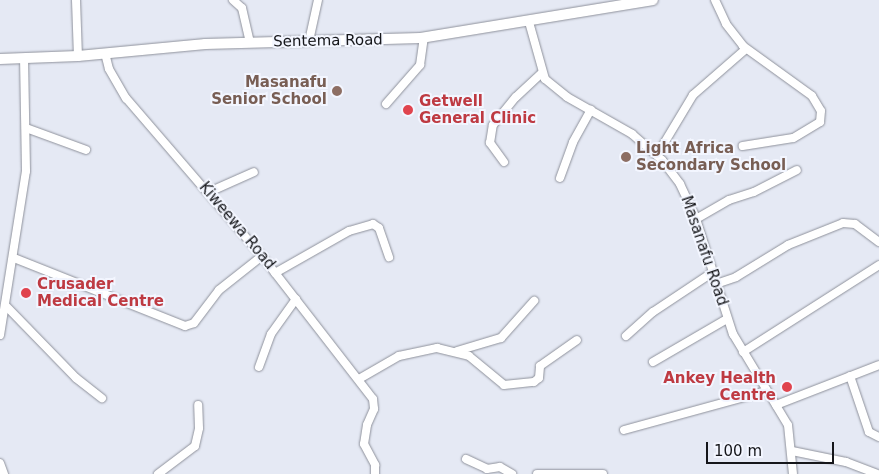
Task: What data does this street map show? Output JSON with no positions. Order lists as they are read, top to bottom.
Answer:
{
  "streets": {
    "main road": ["Sentema Road"],
    "street": ["Kiweewa Road", "Masanafu Road"]
  },
  "crossings": [
    ["Sentema Road", "Kiweewa Road"],
    ["Sentema Road", "Masanafu Road"]
  ],
  "places": [
    "Masanafu Senior School",
    "Getwell General Clinic",
    "Light Africa Secondary School",
    "Crusader Medical Centre",
    "Ankey Health Centre"
  ],
  "scale_bar": "100 m"
}
